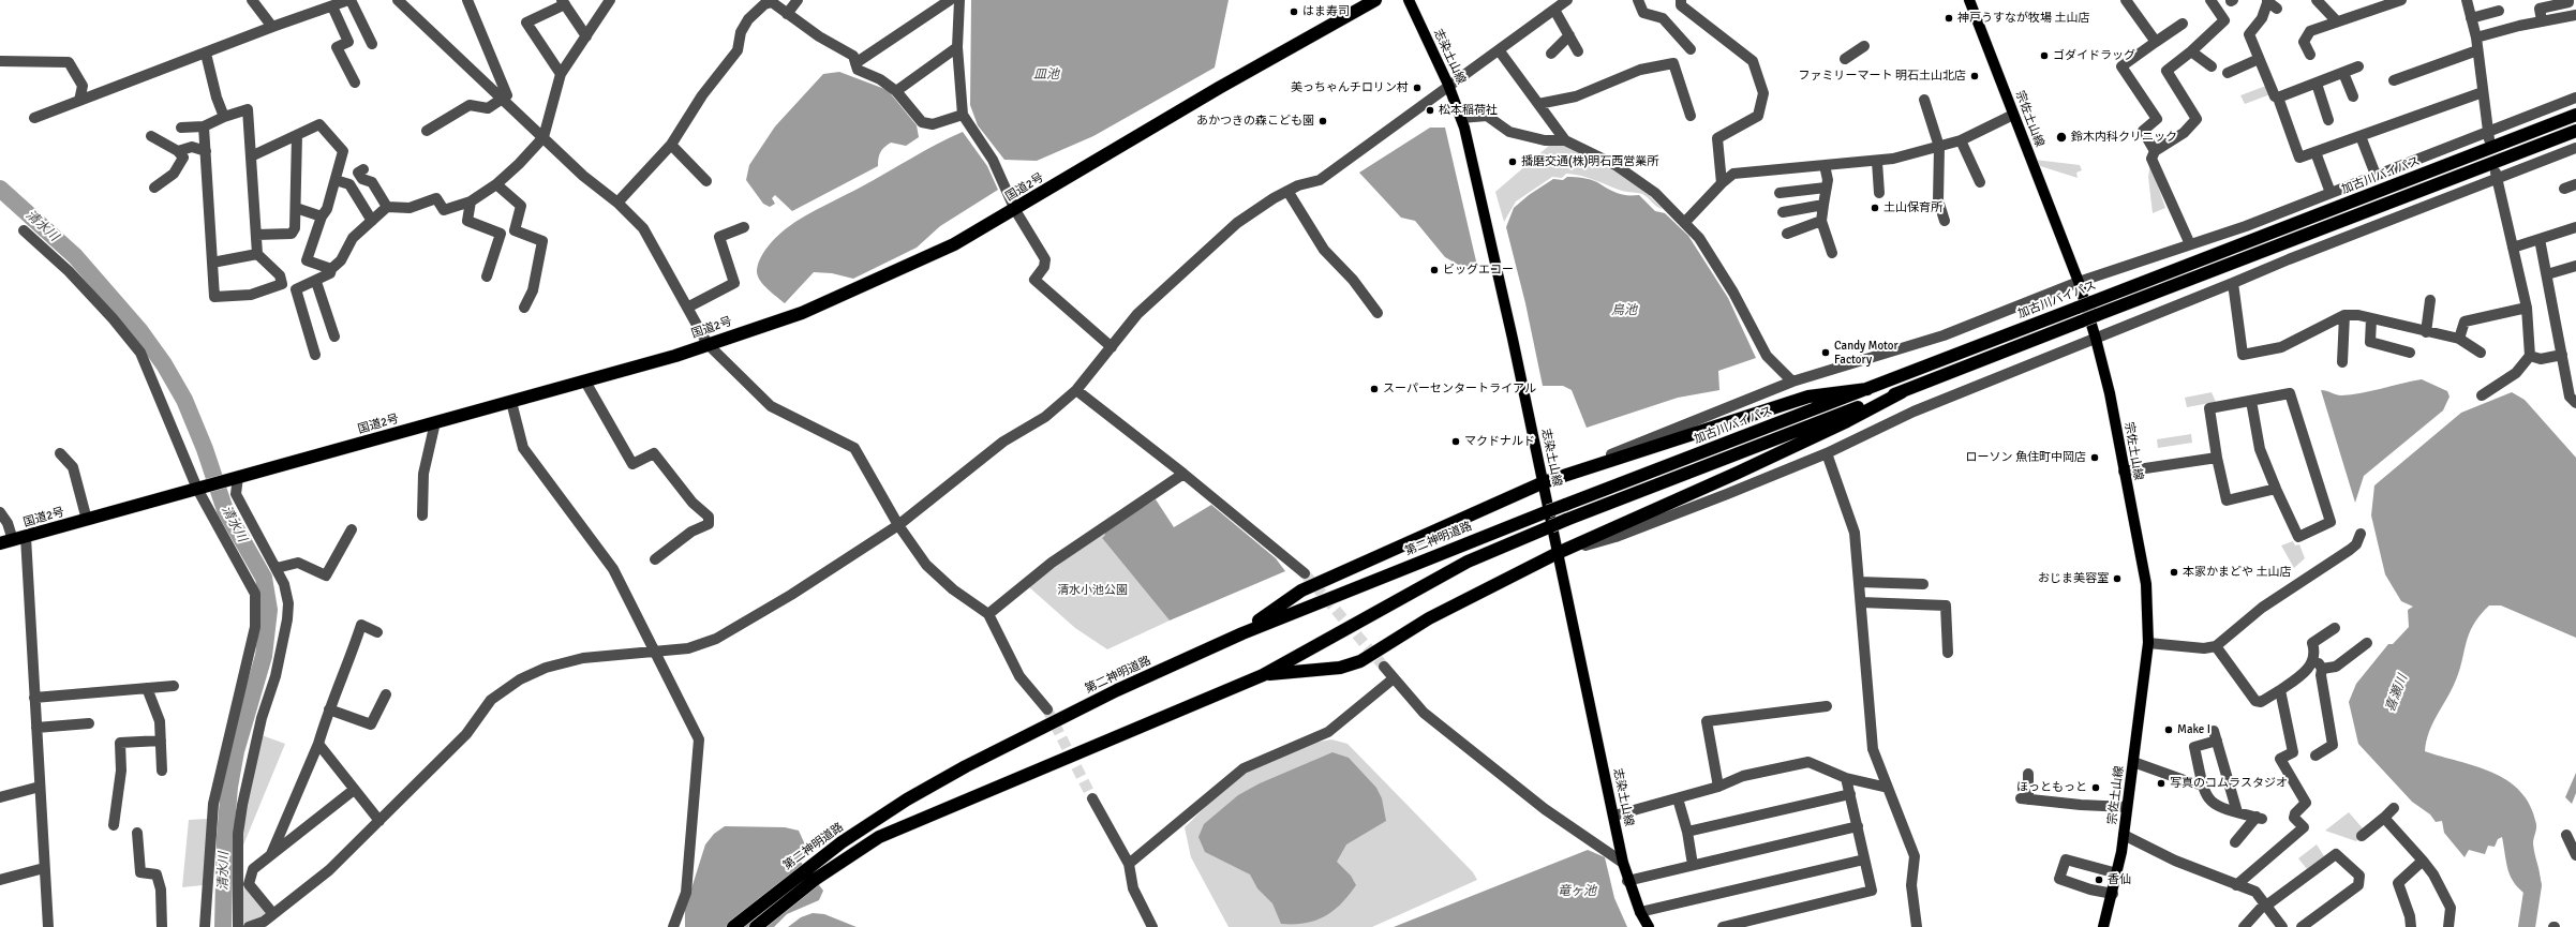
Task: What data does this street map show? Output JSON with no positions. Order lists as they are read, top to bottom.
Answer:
{
  "streets": {
    "highway": ["加古川バイパス", "国道2号", "第二神明道路"],
    "main road": ["志染土山線", "宗佐土山線"]
  },
  "crossings": [
    ["加古川バイパス", "第二神明道路"]
  ],
  "water": [
    "皿池",
    "清水川",
    "鳥池",
    "喜瀬川",
    "竜ヶ池"
  ],
  "parks": ["清水小池公園"],
  "places": [
    "はま寿司",
    "神戸うすなが牧場 土山店",
    "ゴダイドラッグ",
    "ファミリーマート 明石土山北店",
    "美っちゃんチロリン村",
    "松本稲荷社",
    "あかつきの森こども園",
    "鈴木内科クリニック",
    "播磨交通(株)明石西営業所",
    "土山保育所",
    "ビッグエコー",
    "Candy Motor Factory",
    "スーパーセンタートライアル",
    "マクドナルド",
    "ローソン 魚住町中岡店",
    "本家かまどや 土山店",
    "おじま美容室",
    "Make I",
    "写真のコムラスタジオ",
    "ほっともっと",
    "香仙"
  ]
}
